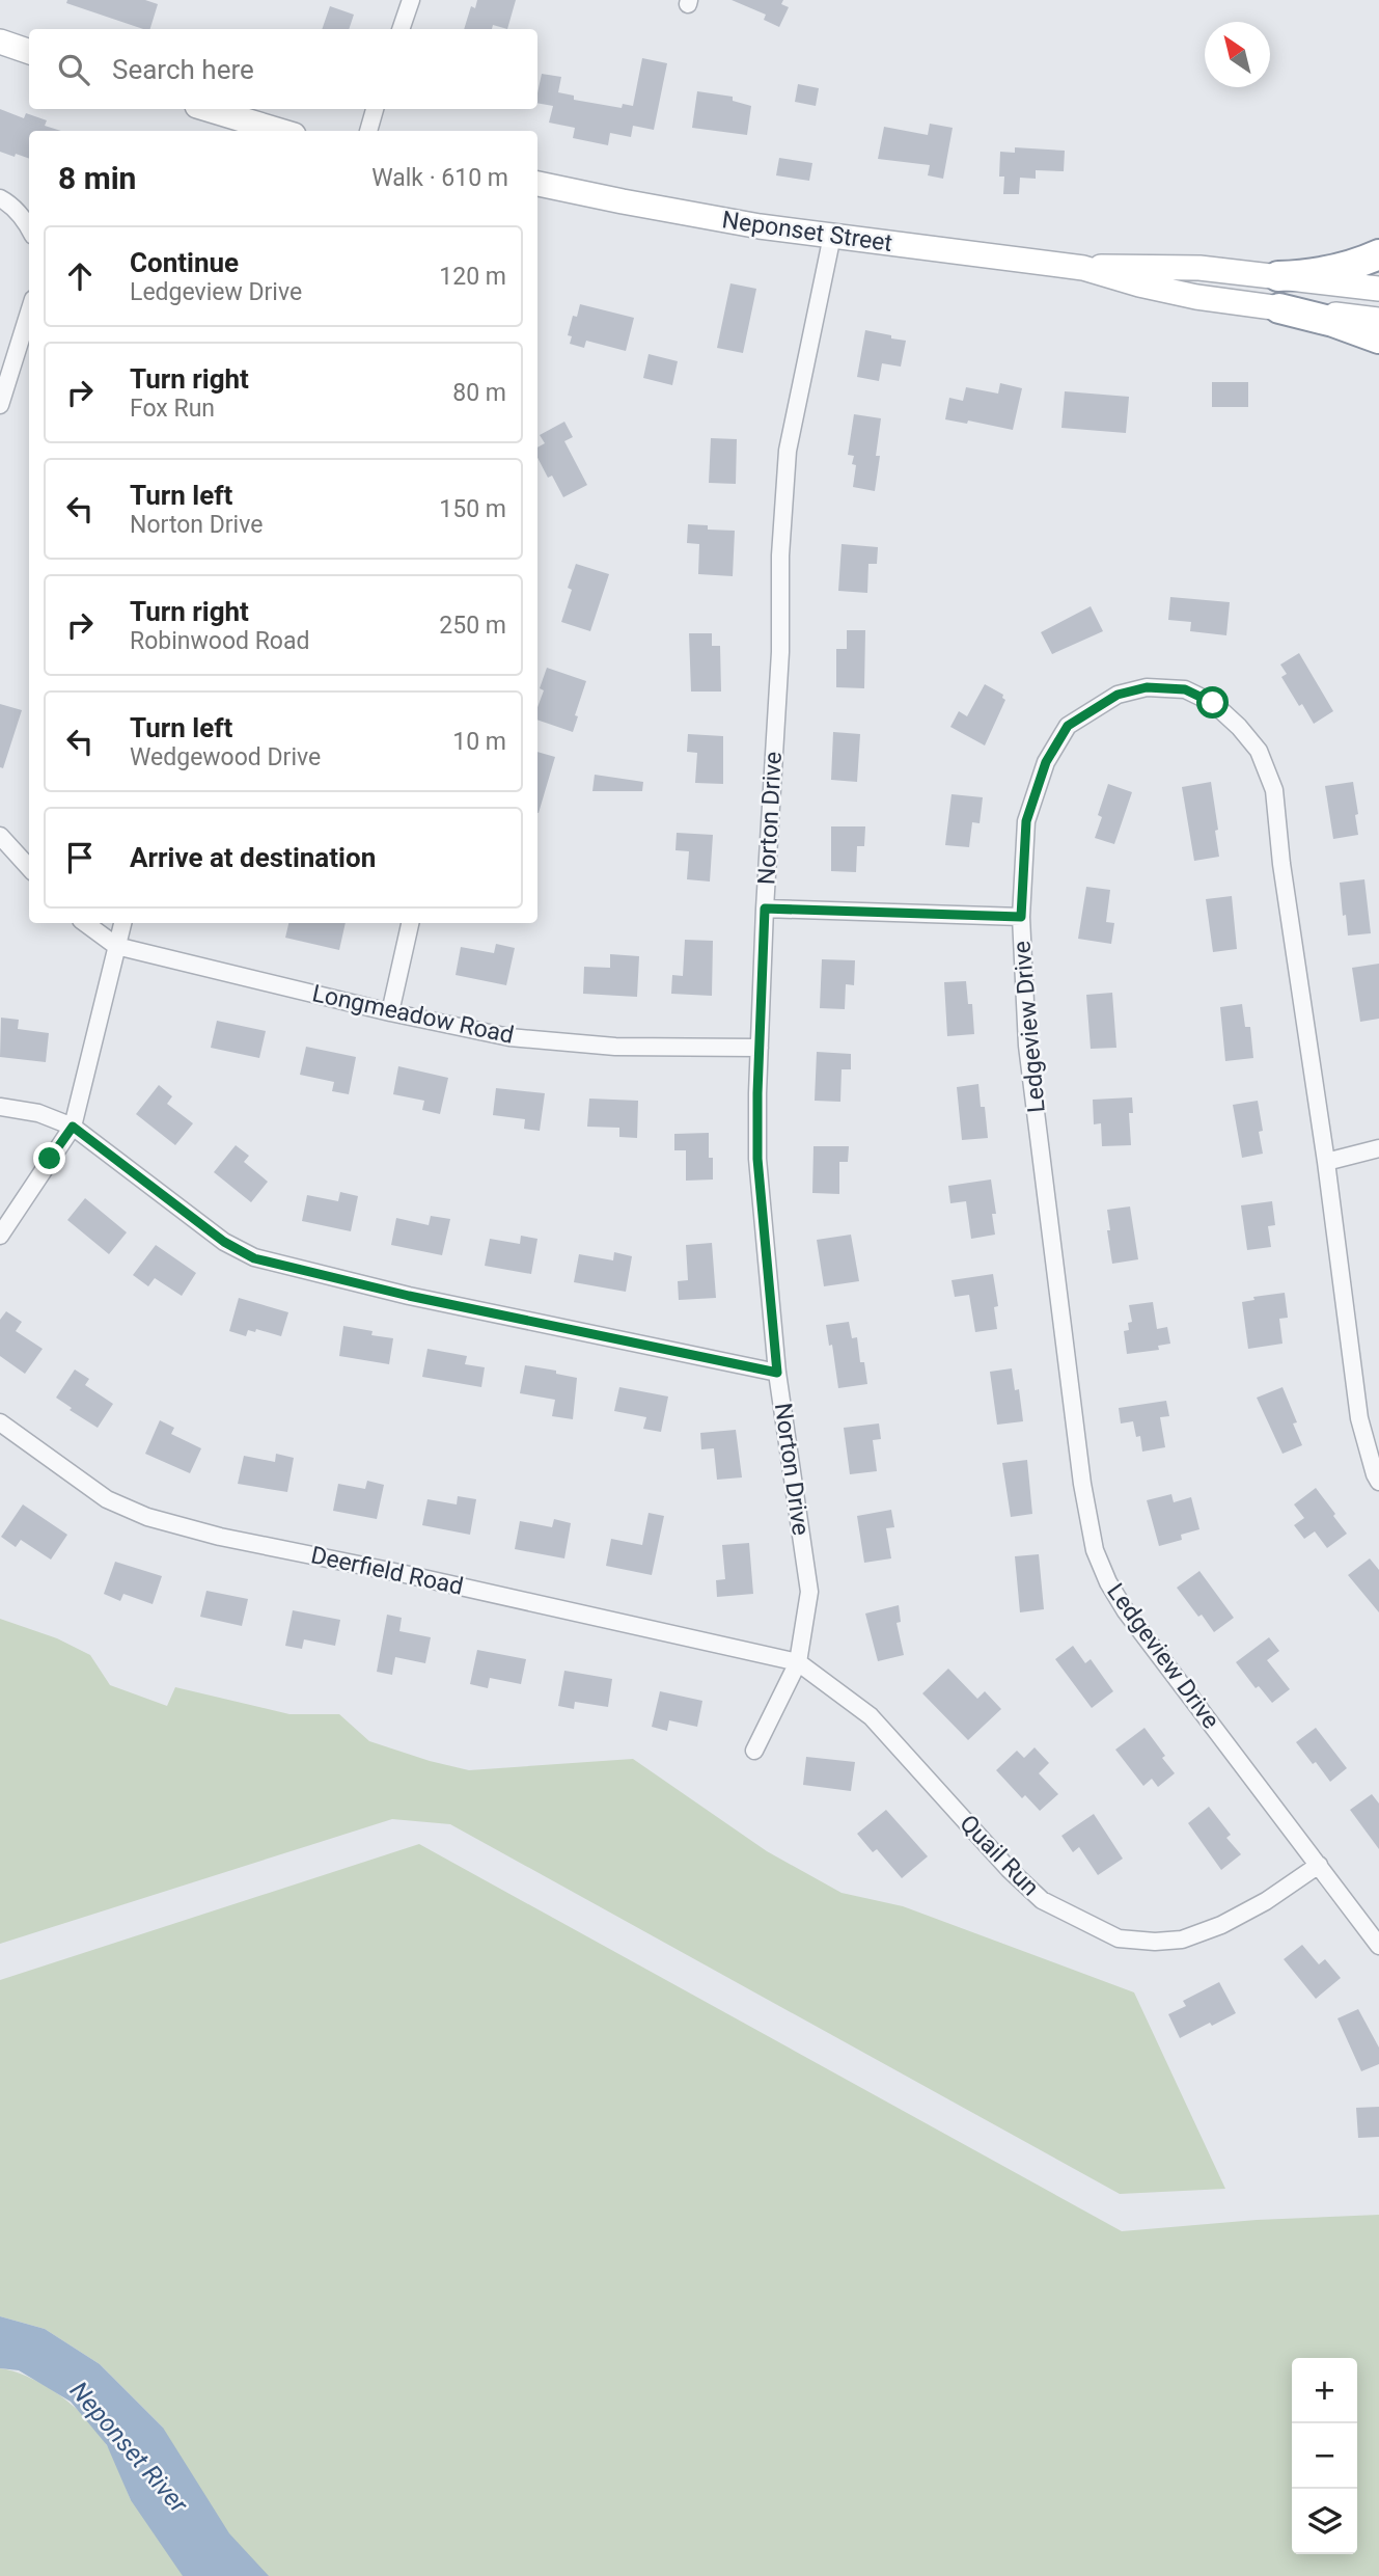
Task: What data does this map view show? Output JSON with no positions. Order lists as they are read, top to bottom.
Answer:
{
  "streets": {
    "main road": ["Neponset Street"],
    "street": [
      "Norton Drive",
      "Longmeadow Road",
      "Ledgeview Drive",
      "Deerfield Road",
      "Quail Run"
    ]
  },
  "crossings": [
    ["Neponset Street", "Norton Drive"],
    ["Norton Drive", "Longmeadow Road"],
    ["Norton Drive", "Deerfield Road"],
    ["Norton Drive", "Quail Run"],
    ["Ledgeview Drive", "Quail Run"],
    ["Deerfield Road", "Quail Run"]
  ],
  "water": ["Neponset River"],
  "north": "top left",
  "page": {
    "search": "Search here",
    "heading": ["8 min", "Walk · 610 m"],
    "list": [
      ["Continue", "Ledgeview Drive", "120 m"],
      ["Turn right", "Fox Run", "80 m"],
      ["Turn left", "Norton Drive", "150 m"],
      ["Turn right", "Robinwood Road", "250 m"],
      ["Turn left", "Wedgewood Drive", "10 m"],
      "Arrive at destination"
    ],
    "map_buttons": ["+", "−"]
  }
}
